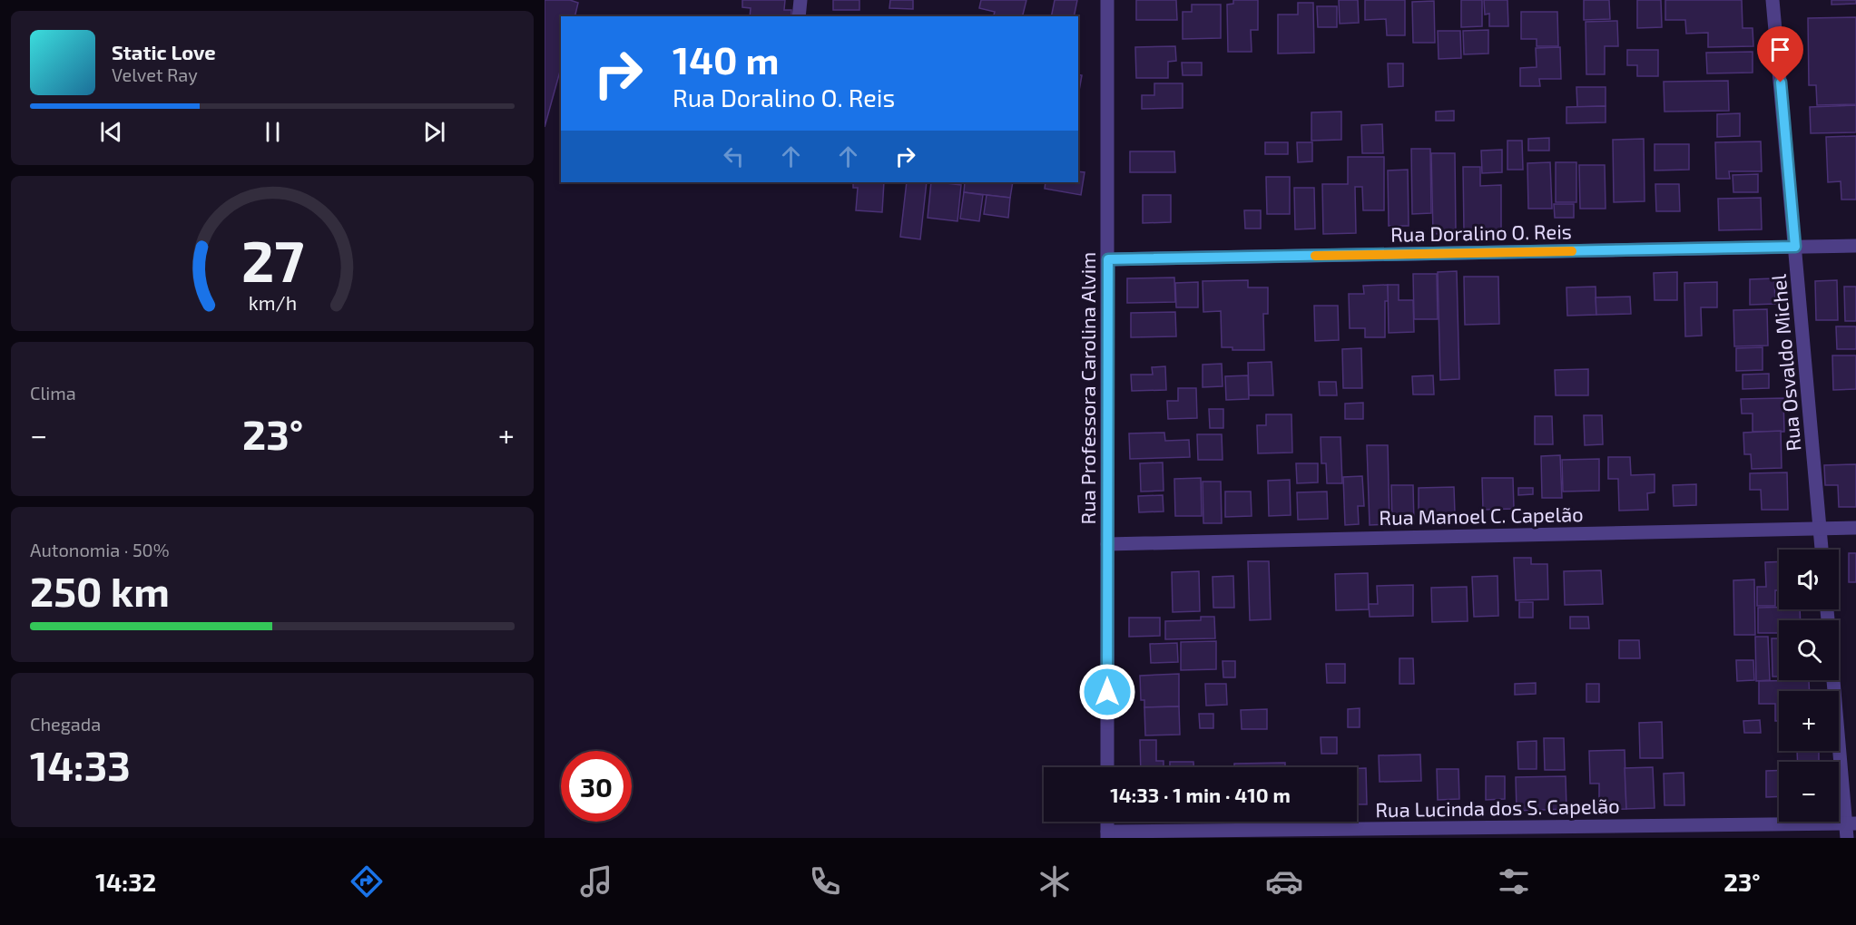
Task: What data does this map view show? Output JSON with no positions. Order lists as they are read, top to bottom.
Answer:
{
  "streets": {
    "street": [
      "Rua Doralino O. Reis",
      "Rua Osvaldo Michel",
      "Rua Professora Carolina Alvim",
      "Rua Manoel C. Capelão",
      "Rua Lucinda dos S. Capelão"
    ]
  },
  "crossings": [
    ["Rua Doralino O. Reis", "Rua Osvaldo Michel"],
    ["Rua Doralino O. Reis", "Rua Professora Carolina Alvim"],
    ["Rua Osvaldo Michel", "Rua Manoel C. Capelão"],
    ["Rua Professora Carolina Alvim", "Rua Manoel C. Capelão"]
  ],
  "page": {
    "turn": ["140 m", "Rua Doralino O. Reis"],
    "song": ["Static Love", "Velvet Ray"],
    "tile": [
      "Clima",
      ["Autonomia · 50%", "250 km"],
      ["Chegada", "14:33"]
    ],
    "heat": ["−", "23°", "+"],
    "map_buttons": ["+", "−"],
    "limit": "30",
    "trip": "14:33 · 1 min · 410 m",
    "tabs": ["14:32", "23°"],
    "gauge": ["27", "km/h"]
  }
}
